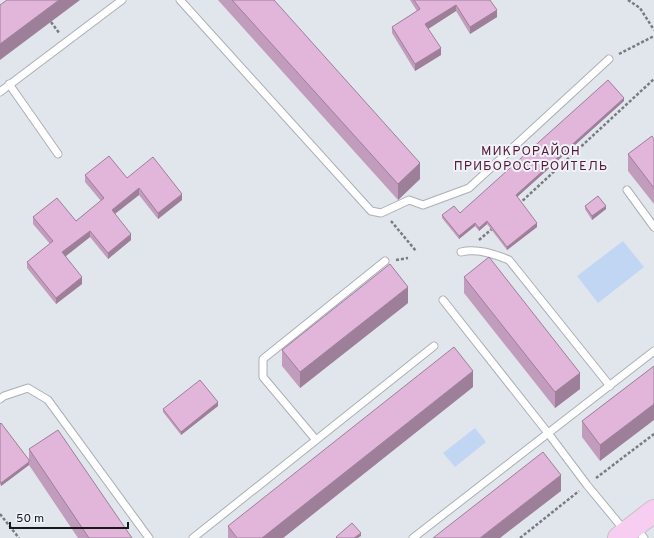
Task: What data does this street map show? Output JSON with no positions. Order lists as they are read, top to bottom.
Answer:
{
  "districts": ["МИКРОРАЙОН ПРИБОРОСТРОИТЕЛЬ"],
  "scale_bar": "50 m"
}
